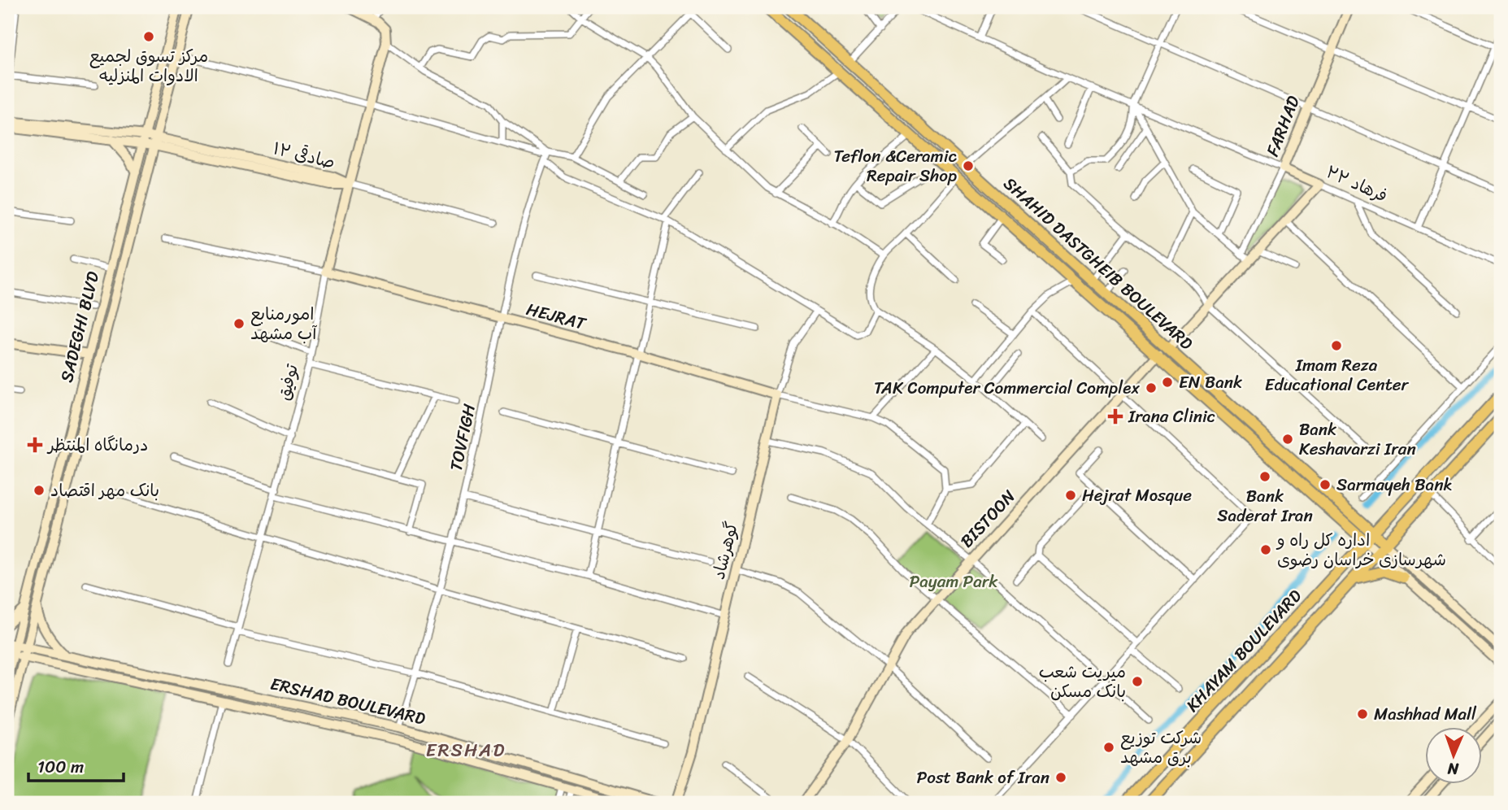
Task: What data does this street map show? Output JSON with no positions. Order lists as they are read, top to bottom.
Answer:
{
  "streets": {
    "main road": [
      "FARHAD",
      "صادقی ۱۲",
      "فرهاد ۲۲",
      "SHAHID DASTGHEIB BOULEVARD",
      "HEJRAT",
      "SADEGHI BLVD",
      "توفیق",
      "BISTOON",
      "گوهرشاد",
      "KHAYAM BOULEVARD",
      "ERSHAD BOULEVARD"
    ],
    "street": ["TOVFIGH"]
  },
  "crossings": [
    ["FARHAD", "فرهاد ۲۲"],
    ["صادقی ۱۲", "SADEGHI BLVD"],
    ["صادقی ۱۲", "توفیق"],
    ["SHAHID DASTGHEIB BOULEVARD", "BISTOON"],
    ["SHAHID DASTGHEIB BOULEVARD", "KHAYAM BOULEVARD"],
    ["HEJRAT", "توفیق"],
    ["HEJRAT", "TOVFIGH"],
    ["HEJRAT", "گوهرشاد"],
    ["SADEGHI BLVD", "ERSHAD BOULEVARD"],
    ["TOVFIGH", "ERSHAD BOULEVARD"]
  ],
  "districts": ["ERSHAD"],
  "parks": ["Payam Park"],
  "places": {
    "other": [
      "مركز تسوق لجميع الادوات المنزليه",
      "Teflon &Ceramic Repair Shop",
      "امورمنابع آب مشهد",
      "Imam Reza Educational Center",
      "EN Bank",
      "TAK Computer Commercial Complex",
      "Bank Keshavarzi Iran",
      "Bank Saderat Iran",
      "Sarmayeh Bank",
      "بانک مهر اقتصاد",
      "Hejrat Mosque",
      "اداره کل راه و شهرسازی خراسان رضوی",
      "میریت شعب بانک مسکن",
      "Mashhad Mall",
      "شرکت توزیع برق مشهد",
      "Post Bank of Iran"
    ],
    "health": ["Irana Clinic", "درمانگاه المنتظر"]
  },
  "scale_bar": "100 m",
  "north": "bottom"
}
